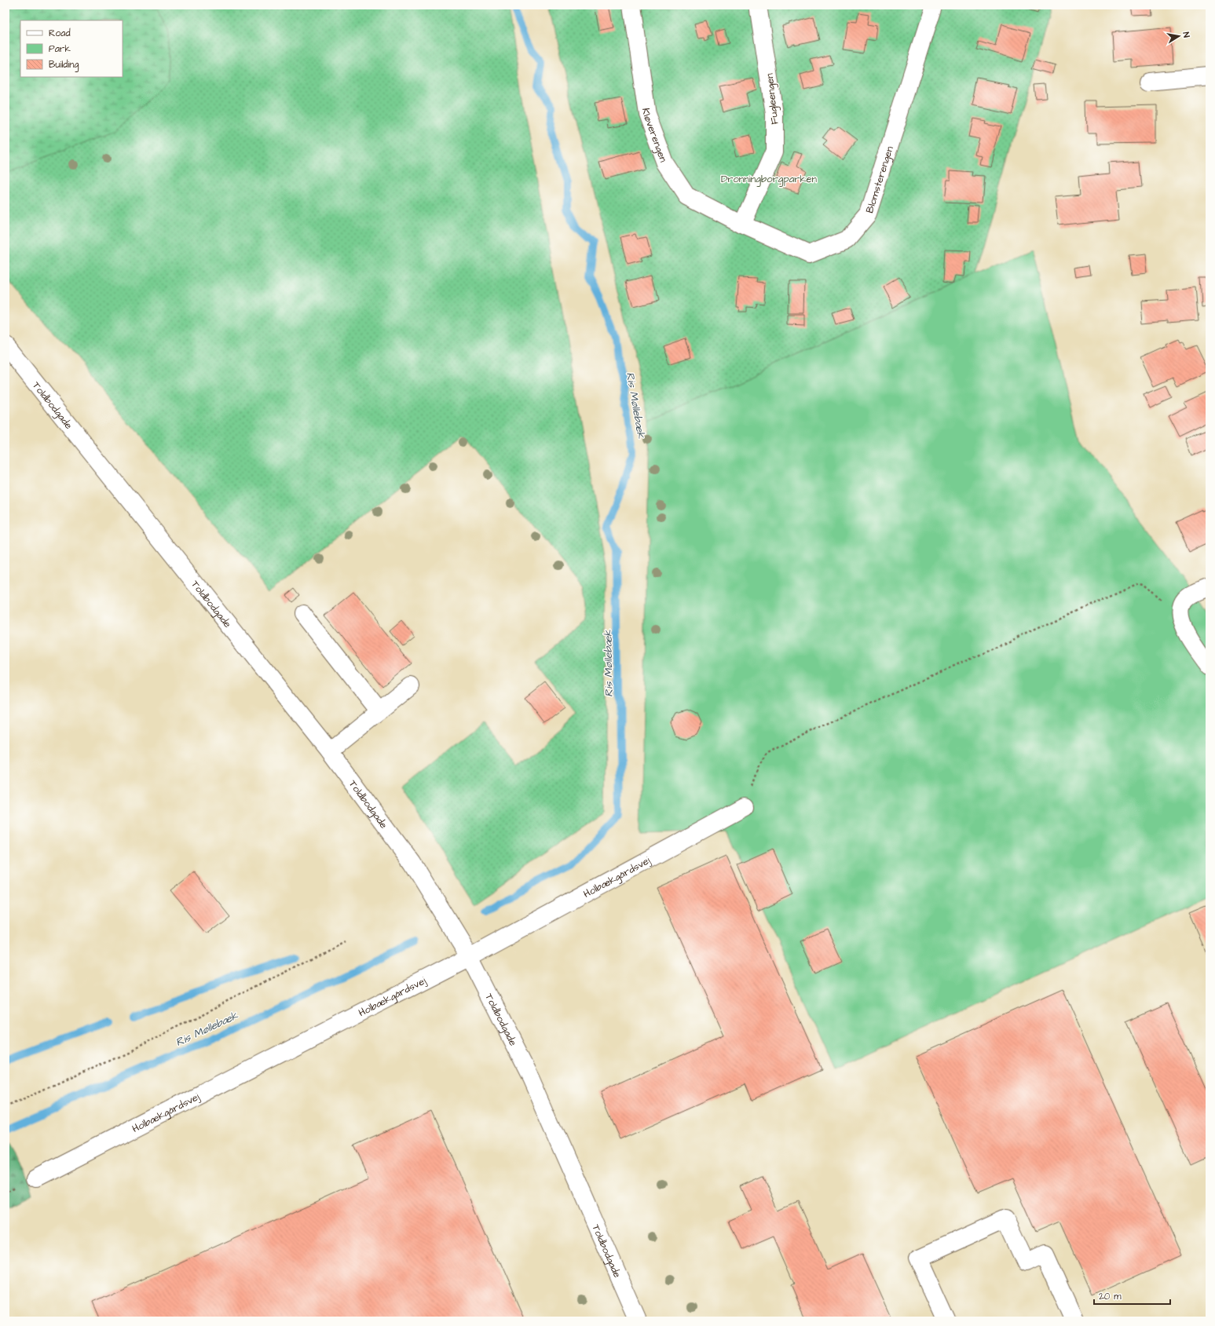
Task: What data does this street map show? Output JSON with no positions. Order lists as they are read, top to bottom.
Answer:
{
  "streets": {
    "street": [
      "Fugleengen",
      "Kløverengen",
      "Blomsterengen",
      "Toldbodgade",
      "Holbækgårdsvej"
    ]
  },
  "crossings": [
    ["Fugleengen", "Kløverengen"],
    ["Fugleengen", "Blomsterengen"],
    ["Kløverengen", "Blomsterengen"],
    ["Toldbodgade", "Holbækgårdsvej"]
  ],
  "water": ["Ris Møllebæk"],
  "parks": ["Dronningborgparken"],
  "legend": ["Road", "Park", "Building"],
  "scale_bar": "20 m",
  "north": "right"
}
